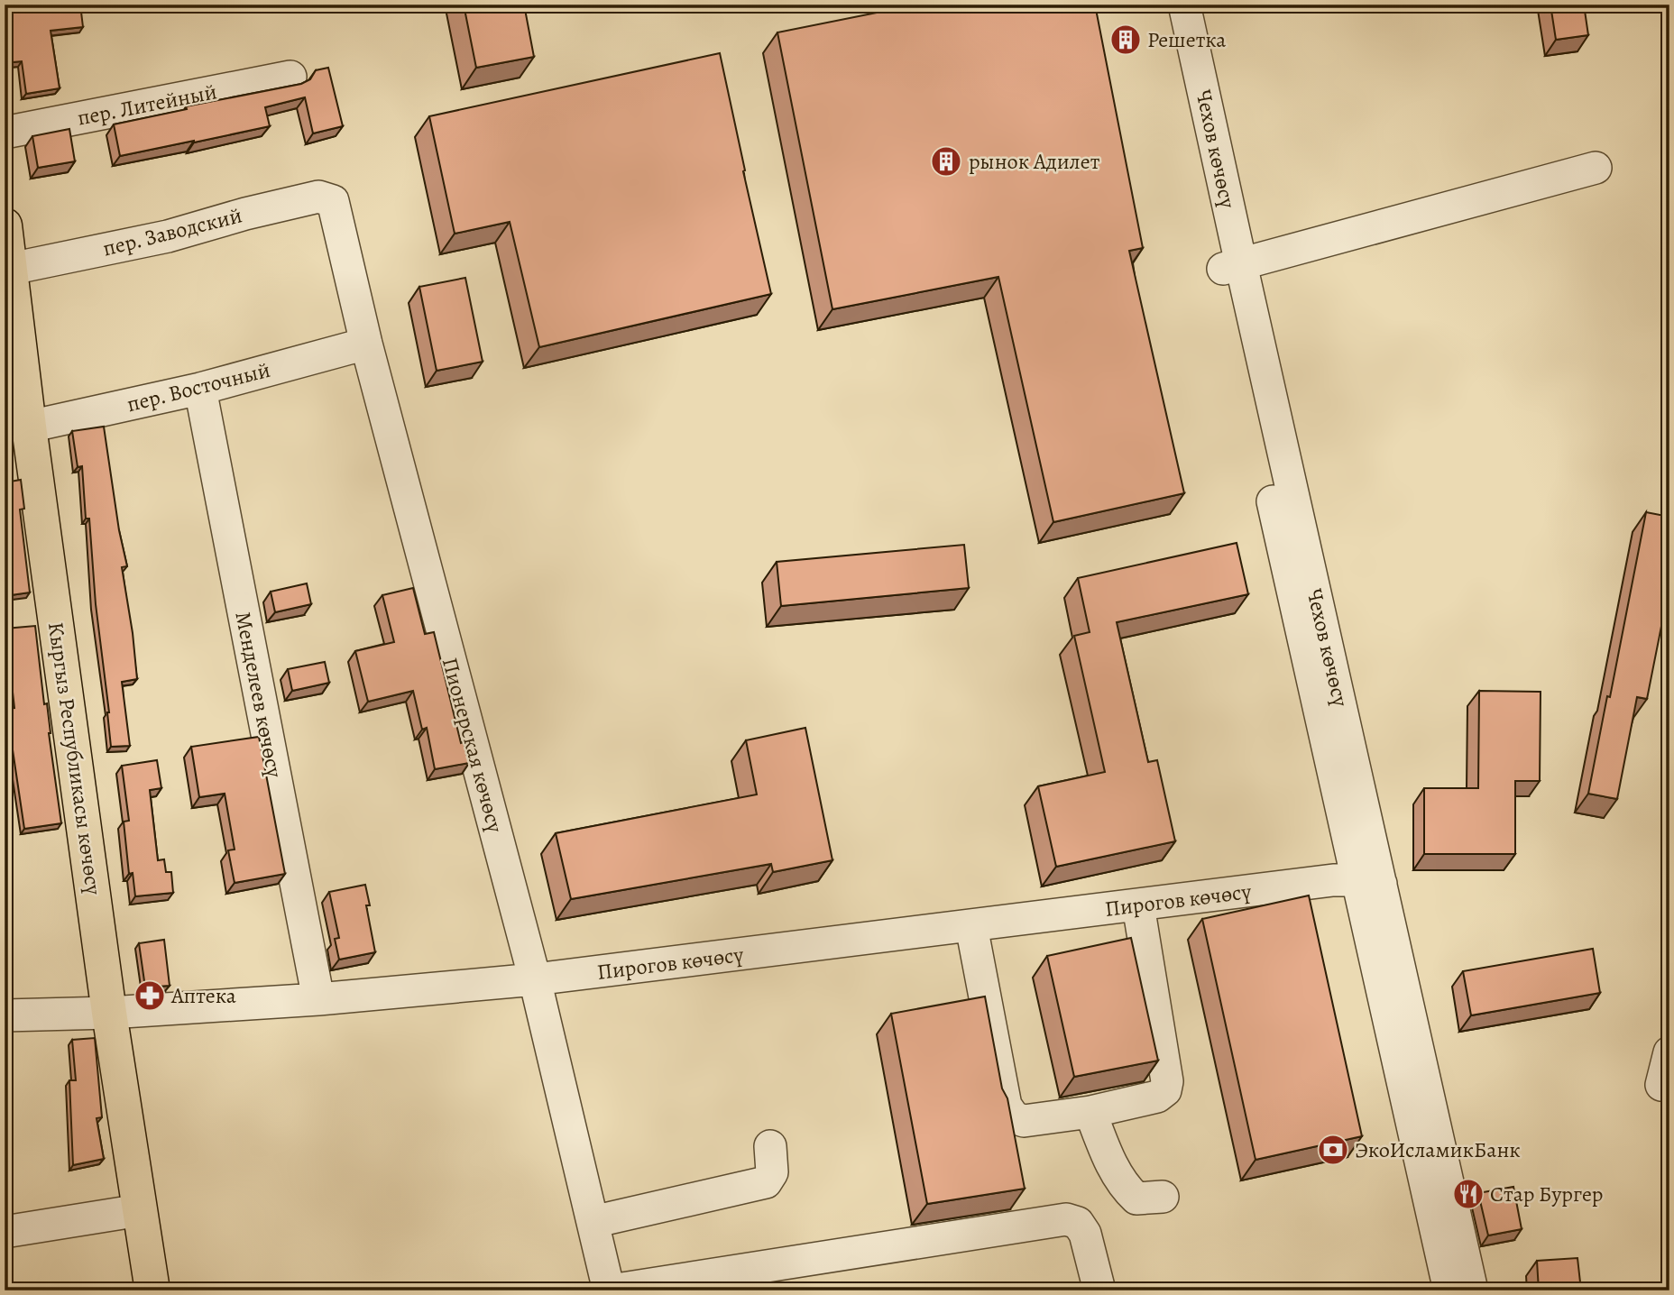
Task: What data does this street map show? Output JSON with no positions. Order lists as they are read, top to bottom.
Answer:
{
  "streets": {
    "main road": ["Кыргыз Республикасы көчөсү"],
    "street": [
      "пер. Литейный",
      "Чехов көчөсү",
      "пер. Заводский",
      "пер. Восточный",
      "Менделеев көчөсү",
      "Пионерская көчөсү",
      "Пирогов көчөсү"
    ]
  },
  "crossings": [
    ["Чехов көчөсү", "Пирогов көчөсү"],
    ["пер. Заводский", "Пионерская көчөсү"],
    ["пер. Заводский", "Кыргыз Республикасы көчөсү"],
    ["пер. Восточный", "Менделеев көчөсү"],
    ["пер. Восточный", "Пионерская көчөсү"],
    ["пер. Восточный", "Кыргыз Республикасы көчөсү"],
    ["Менделеев көчөсү", "Пирогов көчөсү"],
    ["Пионерская көчөсү", "Пирогов көчөсү"],
    ["Кыргыз Республикасы көчөсү", "Пирогов көчөсү"]
  ],
  "places": {
    "building": ["Решетка", "рынок Адилет"],
    "pharmacy": ["Аптека"],
    "bank": ["ЭкоИсламикБанк"],
    "restaurant": ["Стар Бургер"]
  }
}
